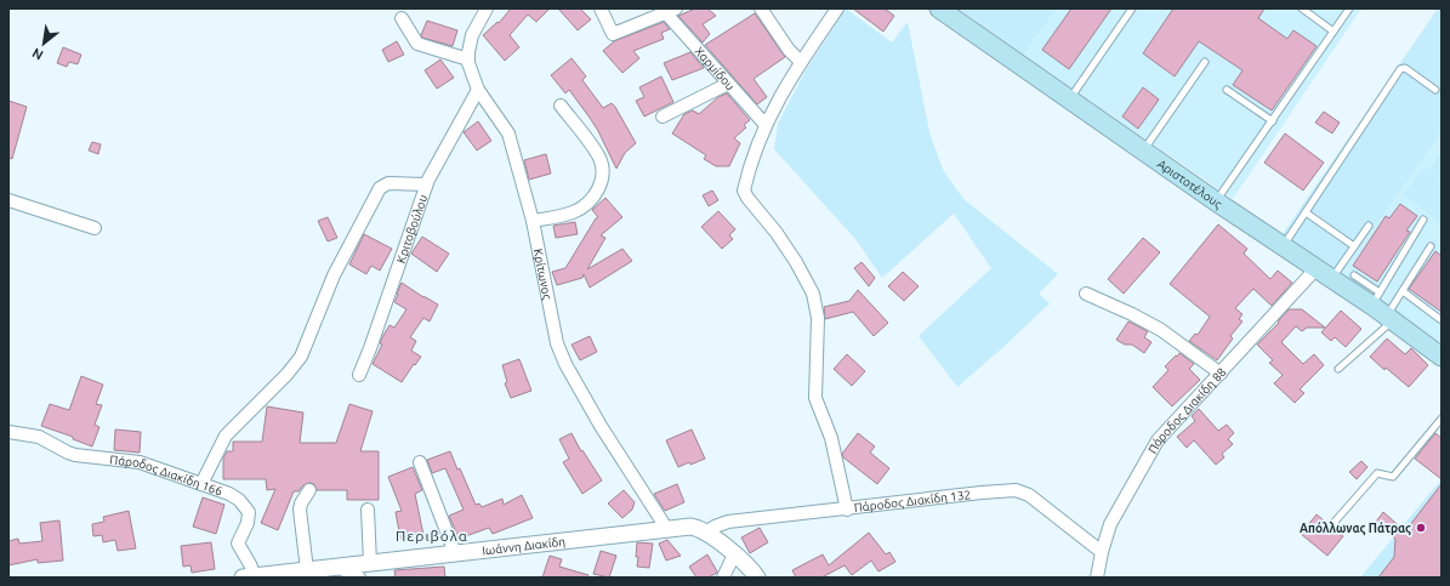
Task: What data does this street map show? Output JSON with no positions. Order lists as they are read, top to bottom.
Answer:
{
  "streets": {
    "main road": ["Αριστοτέλους"],
    "street": [
      "Χαρμίδου",
      "Κριτοβούλου",
      "Κρίτωνος",
      "Πάροδος Διακίδη 88",
      "Πάροδος Διακίδη 166",
      "Πάροδος Διακίδη 132",
      "Ιωάννη Διακίδη"
    ]
  },
  "crossings": [
    ["Αριστοτέλους", "Πάροδος Διακίδη 88"],
    ["Κριτοβούλου", "Κρίτωνος"],
    ["Κρίτωνος", "Ιωάννη Διακίδη"],
    ["Πάροδος Διακίδη 88", "Πάροδος Διακίδη 132"],
    ["Πάροδος Διακίδη 166", "Ιωάννη Διακίδη"],
    ["Πάροδος Διακίδη 132", "Ιωάννη Διακίδη"]
  ],
  "districts": ["Περιβόλα"],
  "places": ["Απόλλωνας Πάτρας"],
  "north": "bottom left"
}
